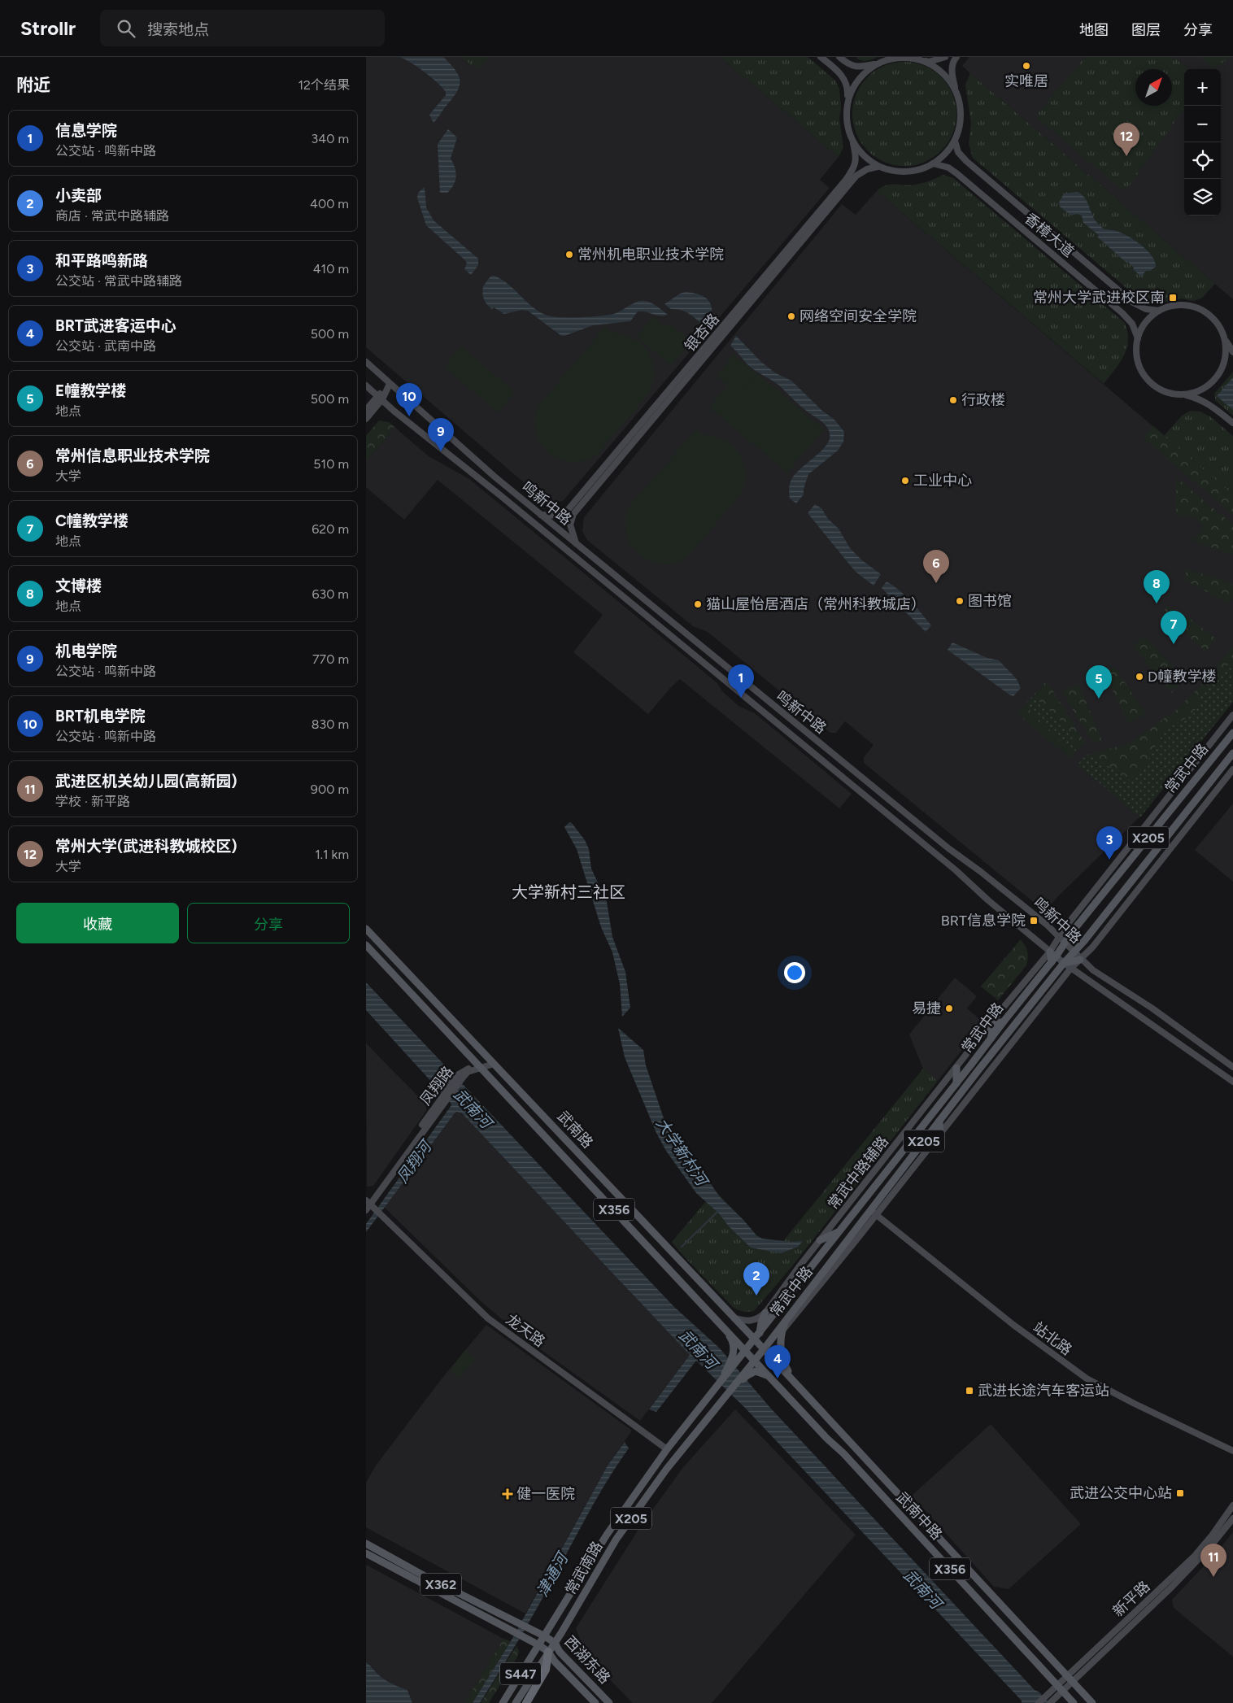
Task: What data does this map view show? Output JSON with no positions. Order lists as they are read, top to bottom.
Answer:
{
  "streets": {
    "main road": [
      "常武中路",
      "X205",
      "武南路",
      "X356",
      "武南中路",
      "常武南路",
      "X362",
      "西湖东路",
      "S447"
    ],
    "street": [
      "香樟大道",
      "银杏路",
      "鸣新中路",
      "凤翔路",
      "常武中路辅路",
      "龙天路",
      "站北路",
      "新平路"
    ]
  },
  "crossings": [
    ["香樟大道", "银杏路"],
    ["银杏路", "鸣新中路"],
    ["鸣新中路", "常武中路"],
    ["鸣新中路", "常武中路辅路"],
    ["常武中路", "X205"],
    ["常武中路", "武南路"],
    ["常武中路", "常武中路辅路"],
    ["常武中路", "站北路"],
    ["常武中路", "武南中路"],
    ["X205", "武南路"],
    ["X205", "武南中路"],
    ["X205", "常武南路"],
    ["X205", "X362"],
    ["X205", "西湖东路"],
    ["X205", "S447"],
    ["凤翔路", "武南路"],
    ["凤翔路", "龙天路"],
    ["武南路", "常武中路辅路"],
    ["武南路", "武南中路"],
    ["X356", "武南中路"],
    ["X356", "新平路"],
    ["龙天路", "常武南路"],
    ["武南中路", "新平路"],
    ["常武南路", "X362"],
    ["常武南路", "西湖东路"],
    ["X362", "西湖东路"],
    ["X362", "S447"]
  ],
  "districts": ["大学新村三社区"],
  "water": [
    "武南河",
    "大学新村河",
    "凤翔河",
    "津通河"
  ],
  "places": {
    "other": [
      "实唯居",
      "常州机电职业技术学院",
      "网络空间安全学院",
      "行政楼",
      "工业中心",
      "图书馆",
      "猫山屋怡居酒店（常州科教城店）",
      "D幢教学楼",
      "易捷"
    ],
    "transit": [
      "常州大学武进校区南",
      "BRT信息学院",
      "武进长途汽车客运站",
      "武进公交中心站"
    ],
    "health": ["健一医院"]
  },
  "north": "top right",
  "page": {
    "header": "Strollr",
    "search": "搜索地点",
    "nav": ["地图", "图层", "分享"],
    "heading": ["附近", "12个结果"],
    "map_buttons": ["+", "−"],
    "list": [
      {
        "mark": "1",
        "name": "信息学院",
        "note": "公交站 · 鸣新中路",
        "value": "340 m"
      },
      {
        "mark": "2",
        "name": "小卖部",
        "note": "商店 · 常武中路辅路",
        "value": "400 m"
      },
      {
        "mark": "3",
        "name": "和平路鸣新路",
        "note": "公交站 · 常武中路辅路",
        "value": "410 m"
      },
      {
        "mark": "4",
        "name": "BRT武进客运中心",
        "note": "公交站 · 武南中路",
        "value": "500 m"
      },
      {
        "mark": "5",
        "name": "E幢教学楼",
        "note": "地点",
        "value": "500 m"
      },
      {
        "mark": "6",
        "name": "常州信息职业技术学院",
        "note": "大学",
        "value": "510 m"
      },
      {
        "mark": "7",
        "name": "C幢教学楼",
        "note": "地点",
        "value": "620 m"
      },
      {
        "mark": "8",
        "name": "文博楼",
        "note": "地点",
        "value": "630 m"
      },
      {
        "mark": "9",
        "name": "机电学院",
        "note": "公交站 · 鸣新中路",
        "value": "770 m"
      },
      {
        "mark": "10",
        "name": "BRT机电学院",
        "note": "公交站 · 鸣新中路",
        "value": "830 m"
      },
      {
        "mark": "11",
        "name": "武进区机关幼儿园(高新园)",
        "note": "学校 · 新平路",
        "value": "900 m"
      },
      {
        "mark": "12",
        "name": "常州大学(武进科教城校区)",
        "note": "大学",
        "value": "1.1 km"
      }
    ],
    "pins": [
      "12",
      "10",
      "9",
      "6",
      "8",
      "7",
      "1",
      "5",
      "3",
      "2",
      "4",
      "11"
    ],
    "buttons": ["收藏", "分享"]
  }
}
